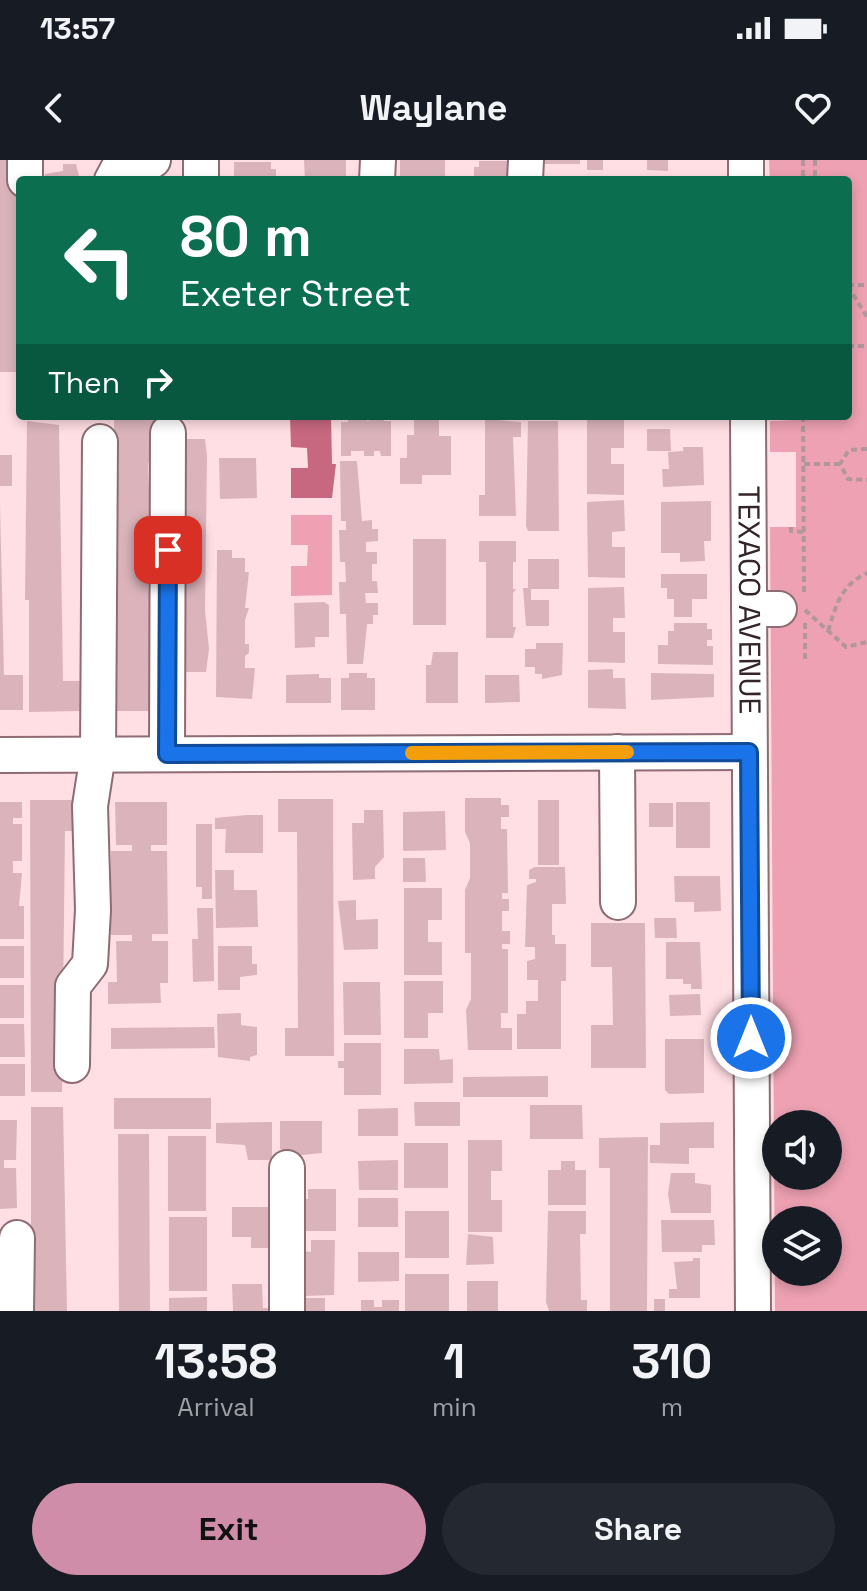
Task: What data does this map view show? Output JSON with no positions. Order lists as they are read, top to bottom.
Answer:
{
  "streets": {
    "street": ["TEXACO AVENUE"]
  },
  "page": {
    "status": "13:57",
    "header": "Waylane",
    "turn": ["80 m", "Exeter Street"],
    "then": "Then",
    "eta": [
      "13:58",
      "Arrival",
      "1",
      "min",
      "310",
      "m"
    ],
    "buttons": ["Exit", "Share"]
  }
}
